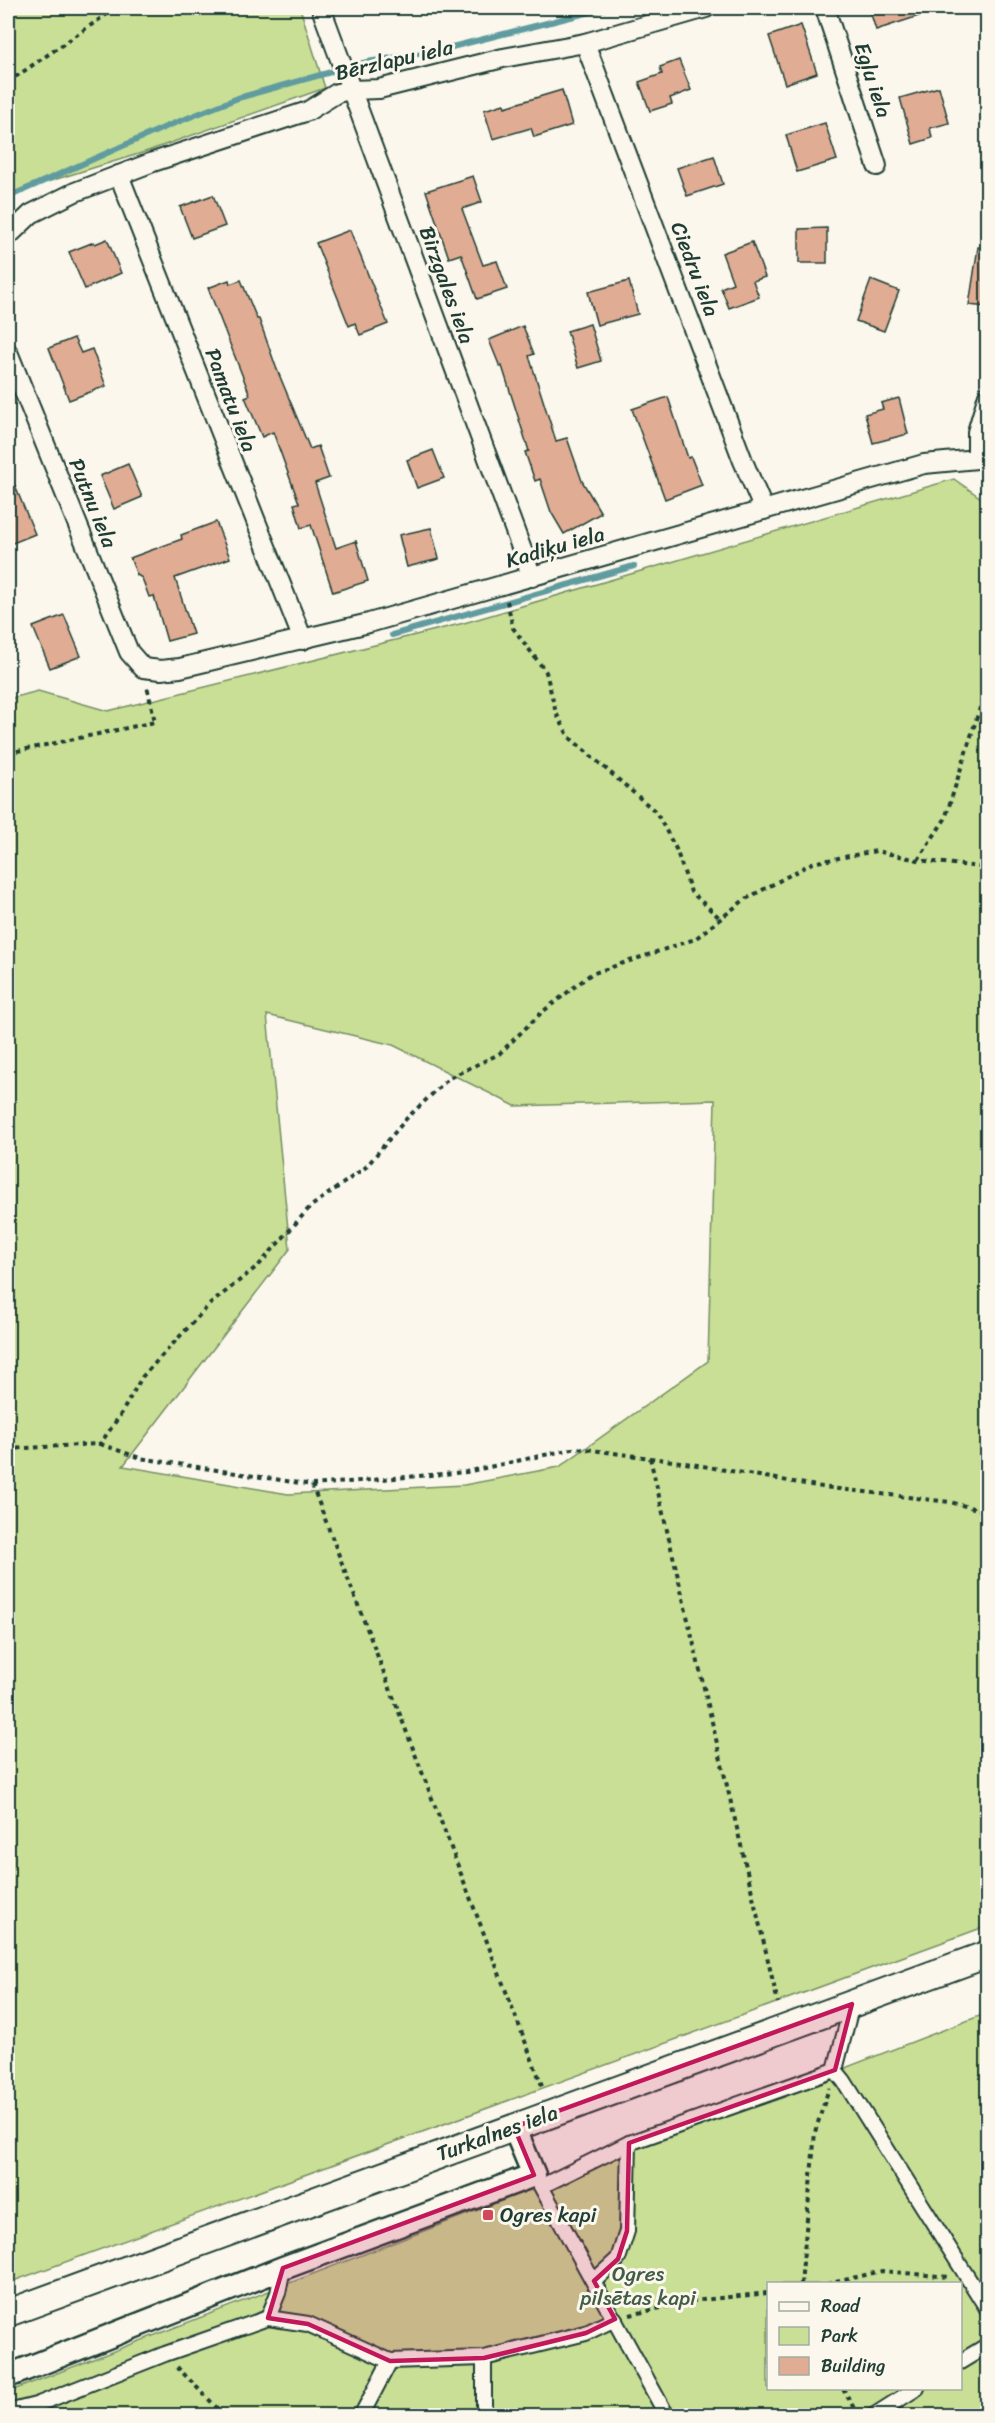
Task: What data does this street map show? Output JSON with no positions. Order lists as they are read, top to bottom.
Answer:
{
  "streets": {
    "main road": ["Turkalnes iela"],
    "street": [
      "Bērzlapu iela",
      "Egļu iela",
      "Ciedru iela",
      "Birzgales iela",
      "Pamatu iela",
      "Putnu iela",
      "Kadiķu iela"
    ]
  },
  "crossings": [
    ["Bērzlapu iela", "Ciedru iela"],
    ["Bērzlapu iela", "Birzgales iela"],
    ["Bērzlapu iela", "Pamatu iela"],
    ["Ciedru iela", "Kadiķu iela"],
    ["Birzgales iela", "Kadiķu iela"],
    ["Pamatu iela", "Kadiķu iela"],
    ["Putnu iela", "Kadiķu iela"]
  ],
  "parks": ["Ogres pilsētas kapi"],
  "places": {
    "transit": ["Ogres kapi"]
  },
  "legend": ["Road", "Park", "Building"]
}
